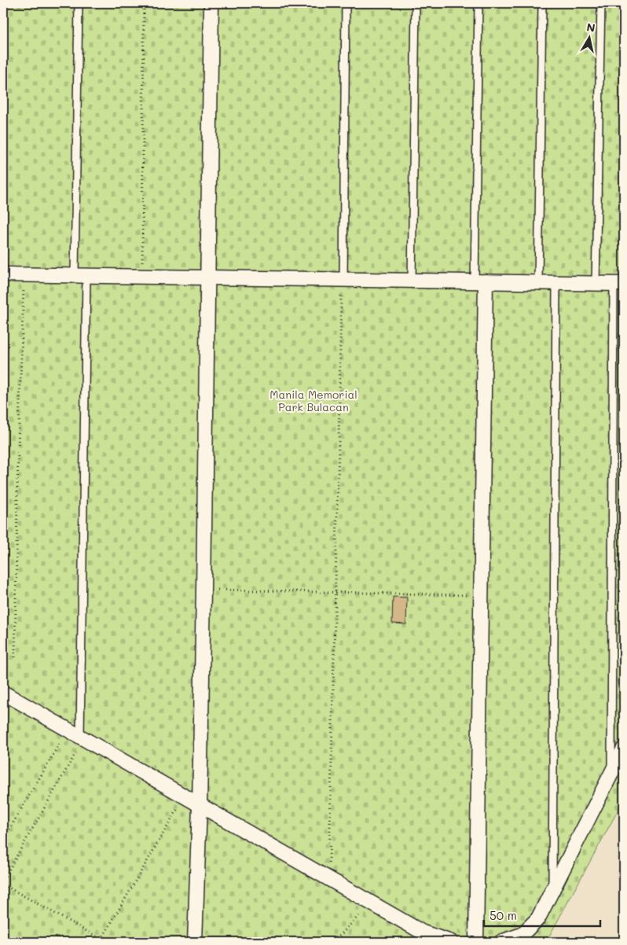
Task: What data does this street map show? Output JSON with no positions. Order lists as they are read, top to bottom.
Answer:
{
  "parks": ["Manila Memorial Park Bulacan"],
  "scale_bar": "50 m",
  "north": "top"
}
